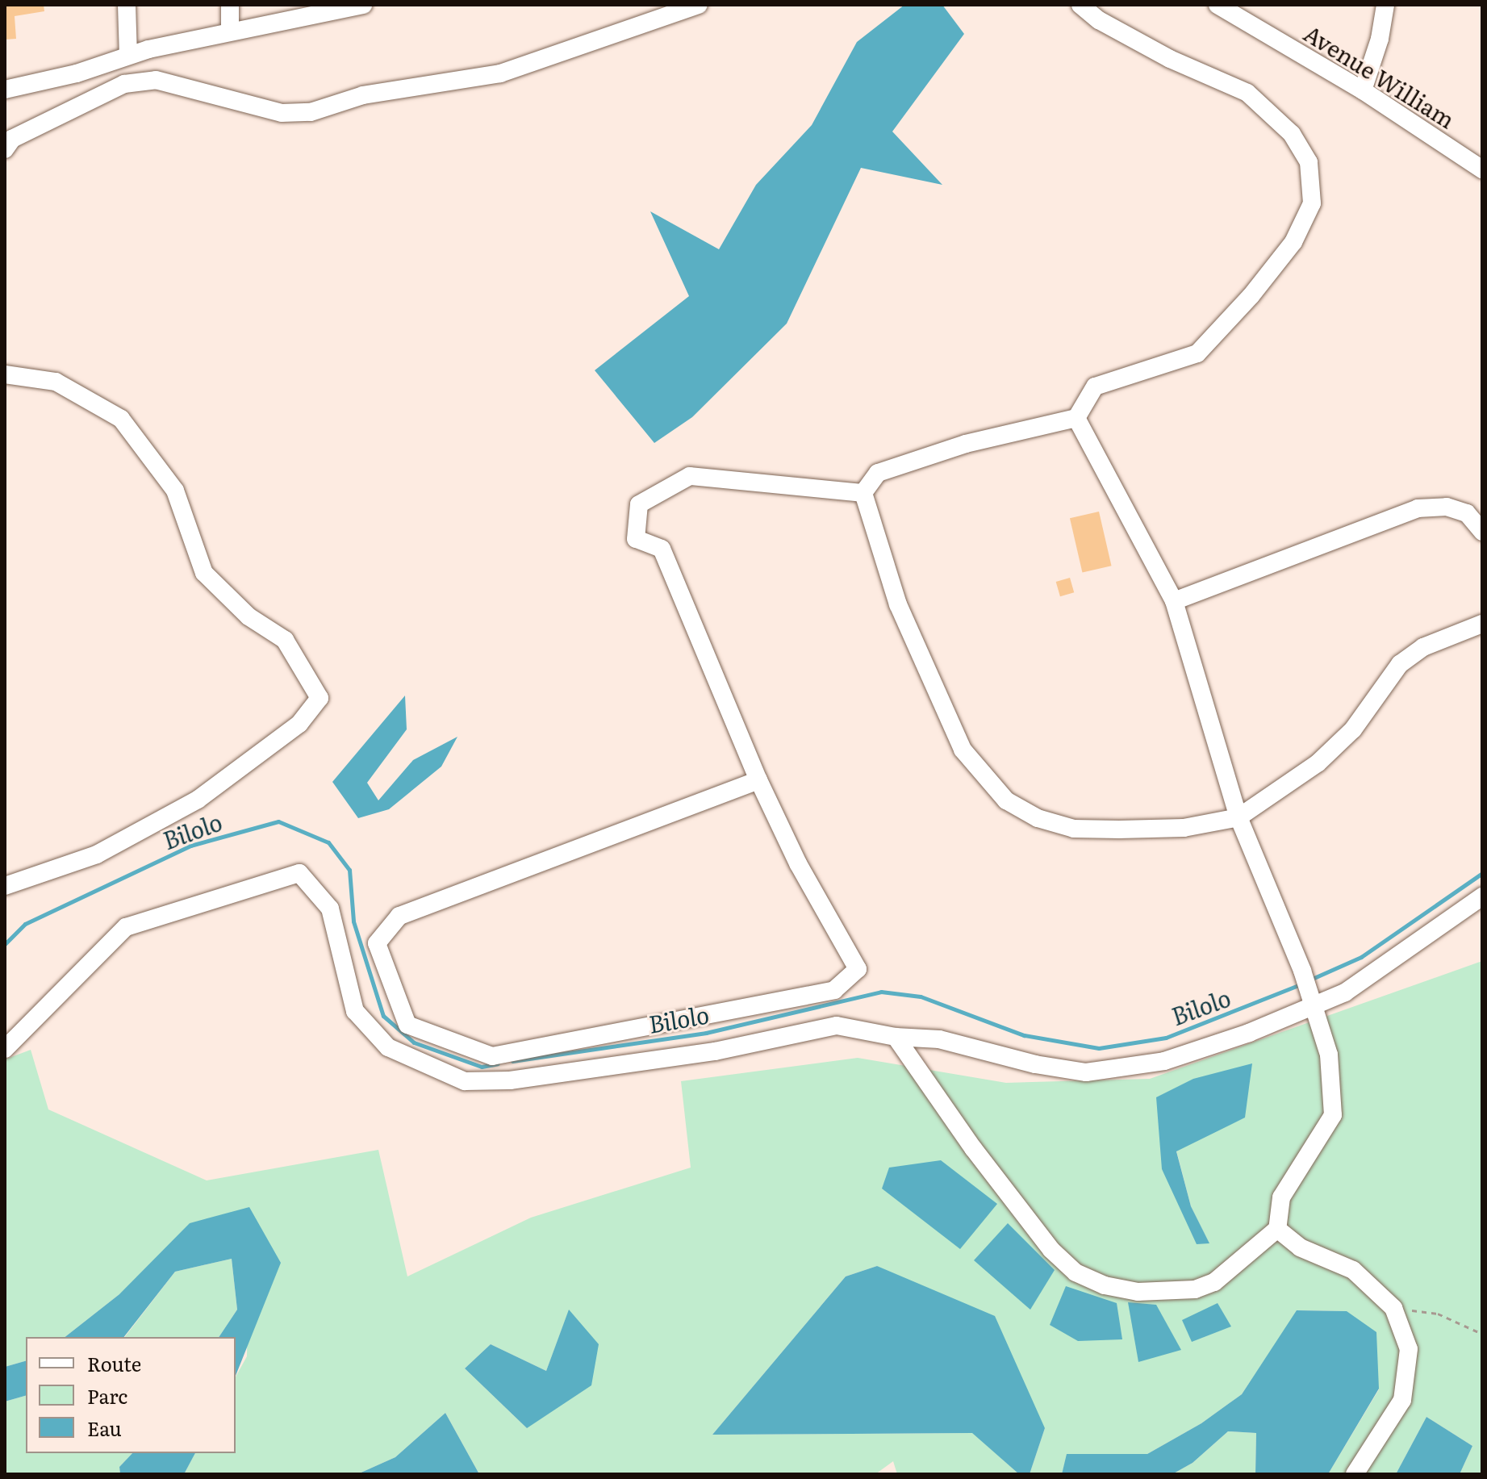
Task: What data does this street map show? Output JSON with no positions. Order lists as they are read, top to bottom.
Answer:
{
  "streets": {
    "street": ["Avenue William"]
  },
  "water": ["Bilolo"],
  "legend": ["Route", "Parc", "Eau"]
}
